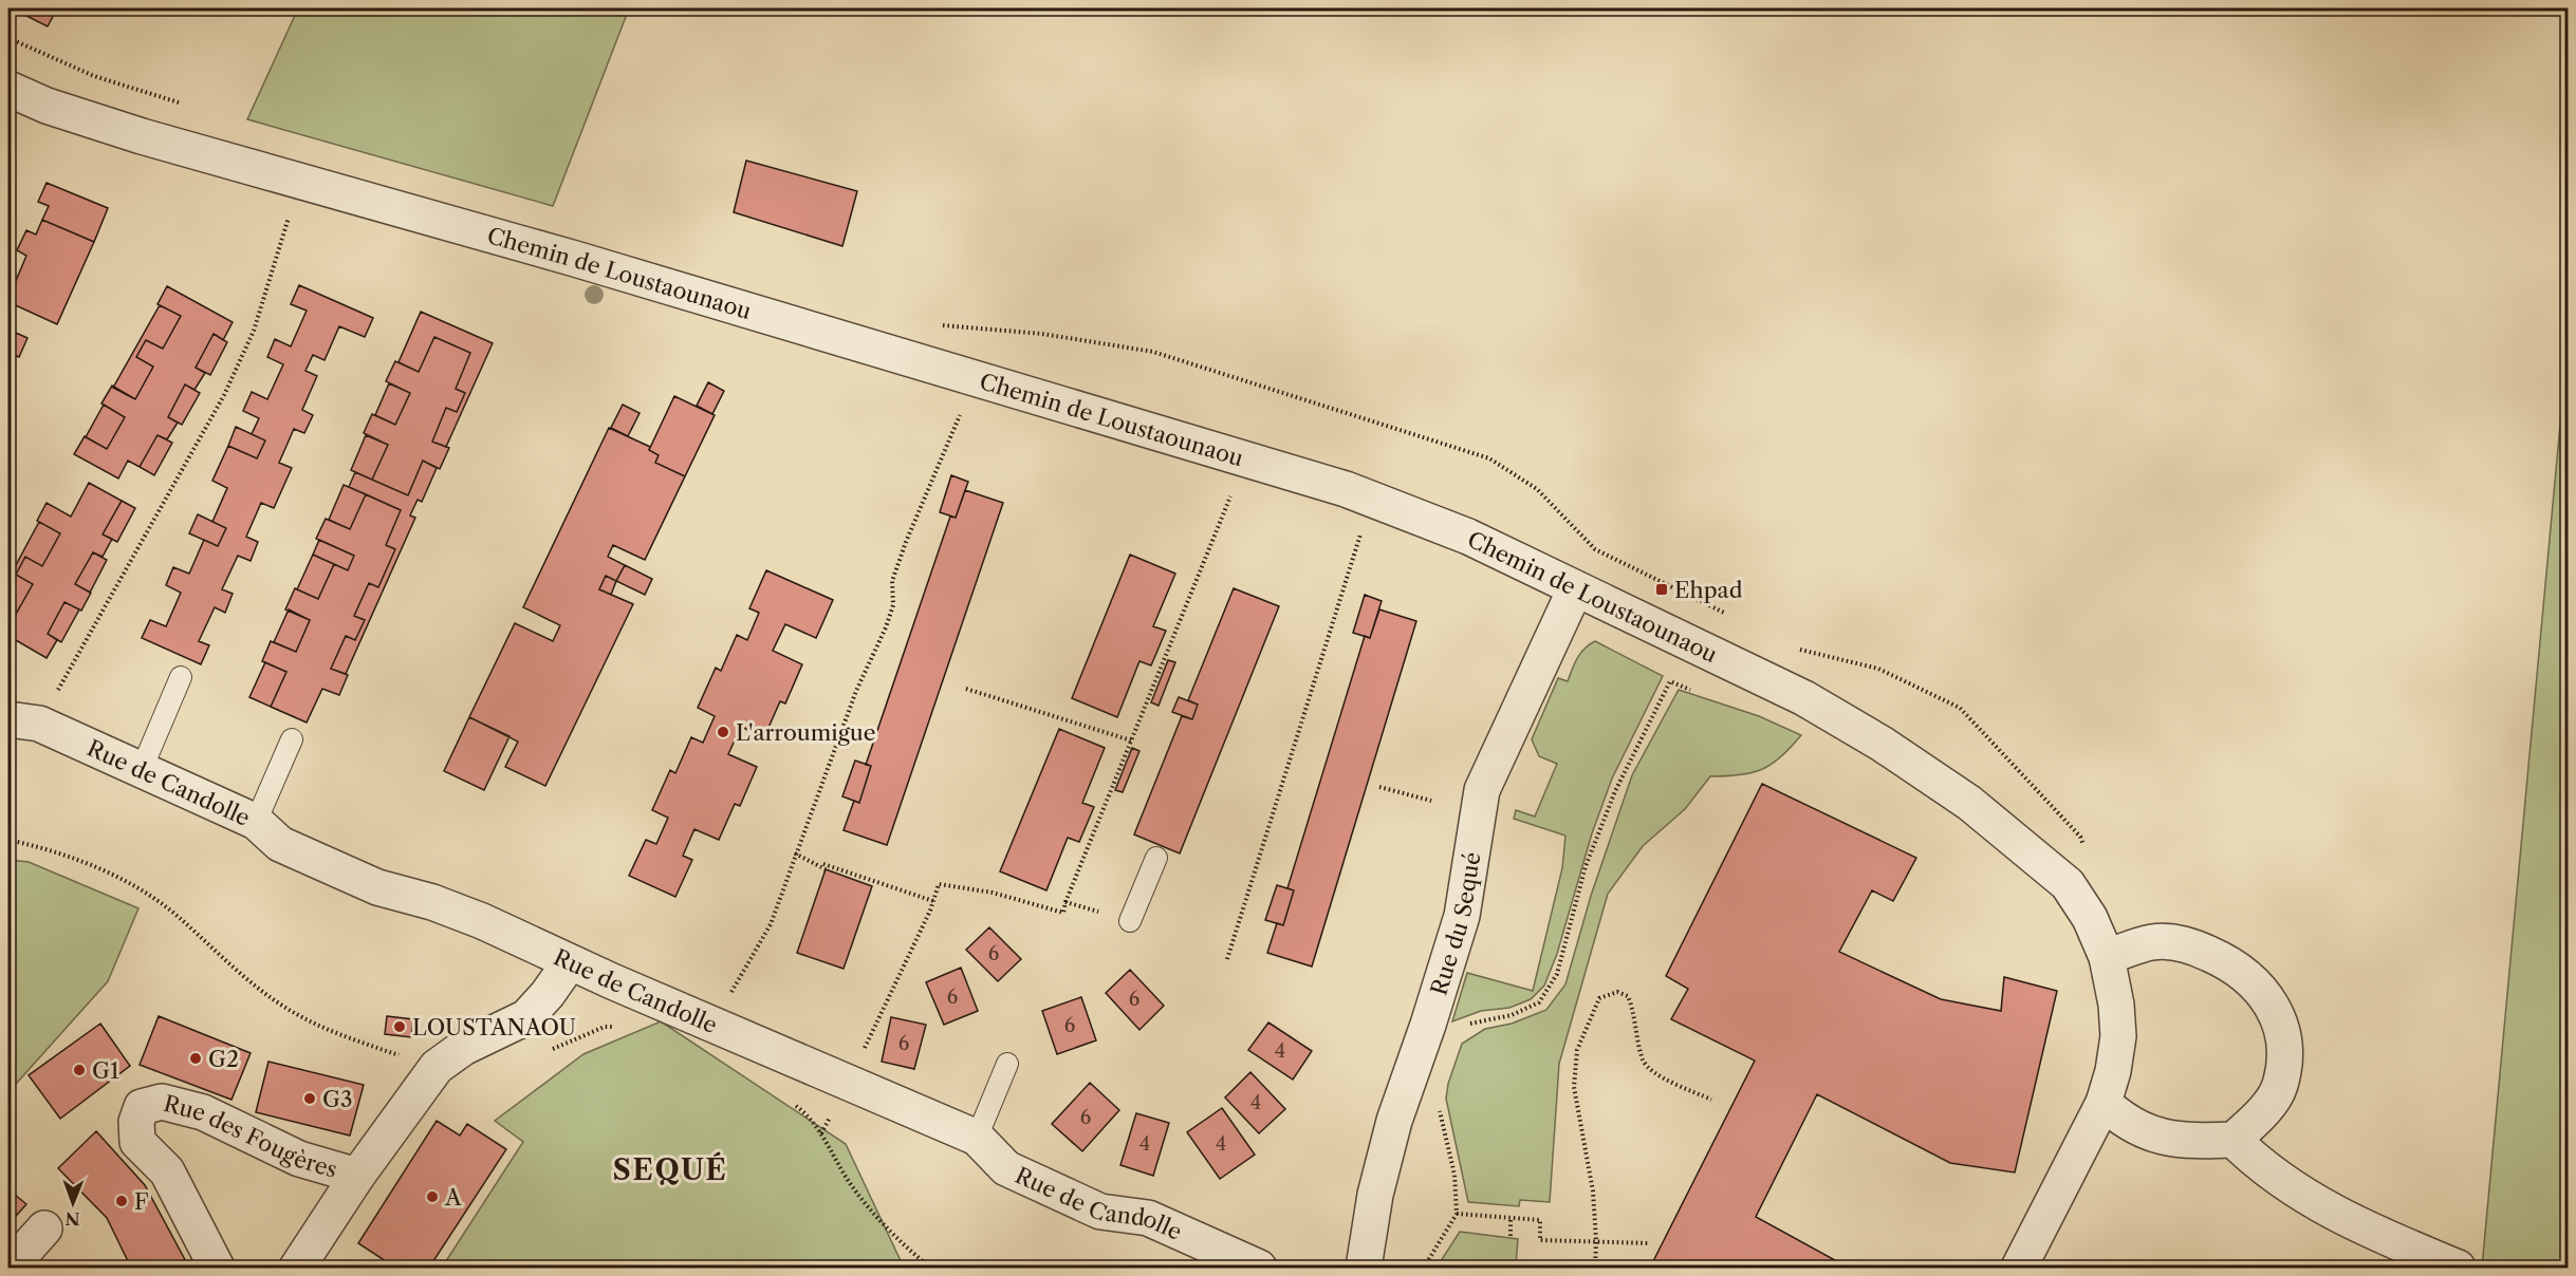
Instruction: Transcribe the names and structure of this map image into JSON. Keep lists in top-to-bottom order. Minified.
{"streets":{"street":["Chemin de Loustaounaou","Rue de Candolle","Rue du Sequé","Rue des Fougères"]},"crossings":[["Chemin de Loustaounaou","Rue du Sequé"]],"districts":["SEQUÉ"],"places":{"transit":["Ehpad"],"other":["L'arroumigue","LOUSTANAOU","G2","G1","G3","A","F"]},"house_numbers":["6","6","6","6","6","4","4","6","4","4"],"north":"bottom"}
